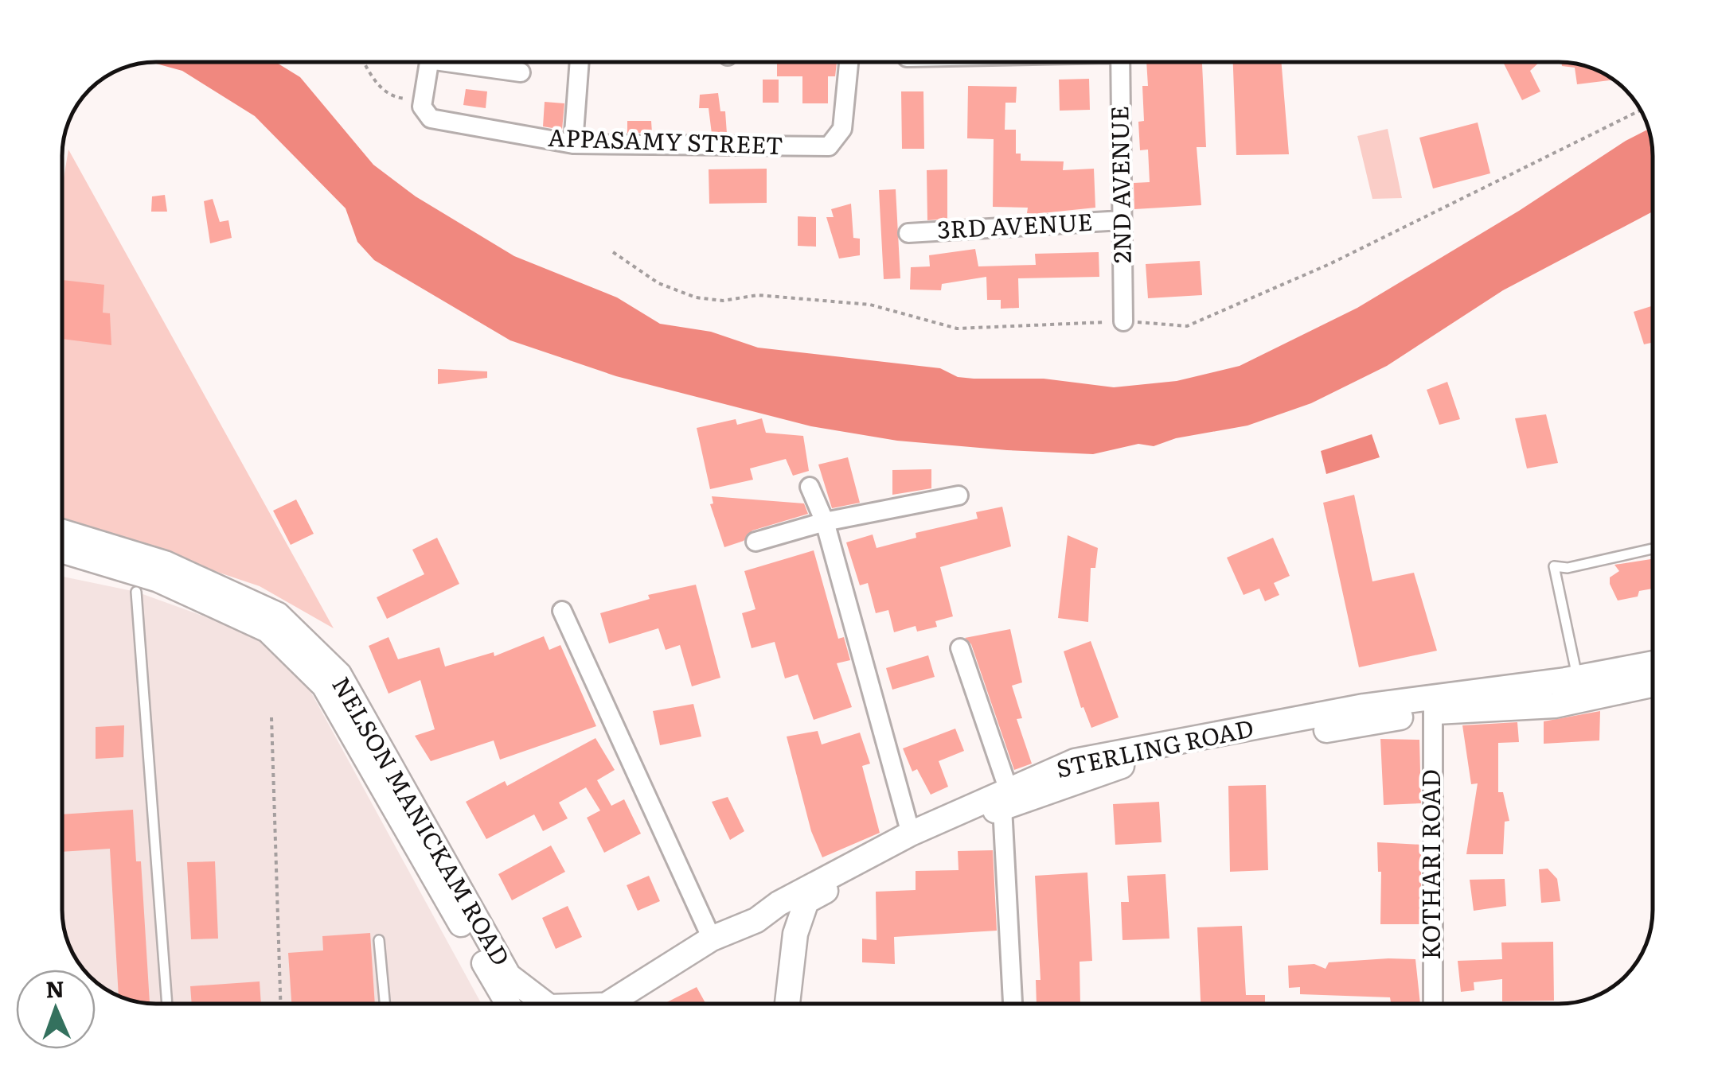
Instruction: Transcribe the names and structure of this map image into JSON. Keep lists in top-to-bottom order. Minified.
{"streets":{"main road":["STERLING ROAD","NELSON MANICKAM ROAD"],"street":["APPASAMY STREET","2ND AVENUE","3RD AVENUE","KOTHARI ROAD"]},"crossings":[["2ND AVENUE","3RD AVENUE"],["STERLING ROAD","KOTHARI ROAD"]],"north":"top"}
